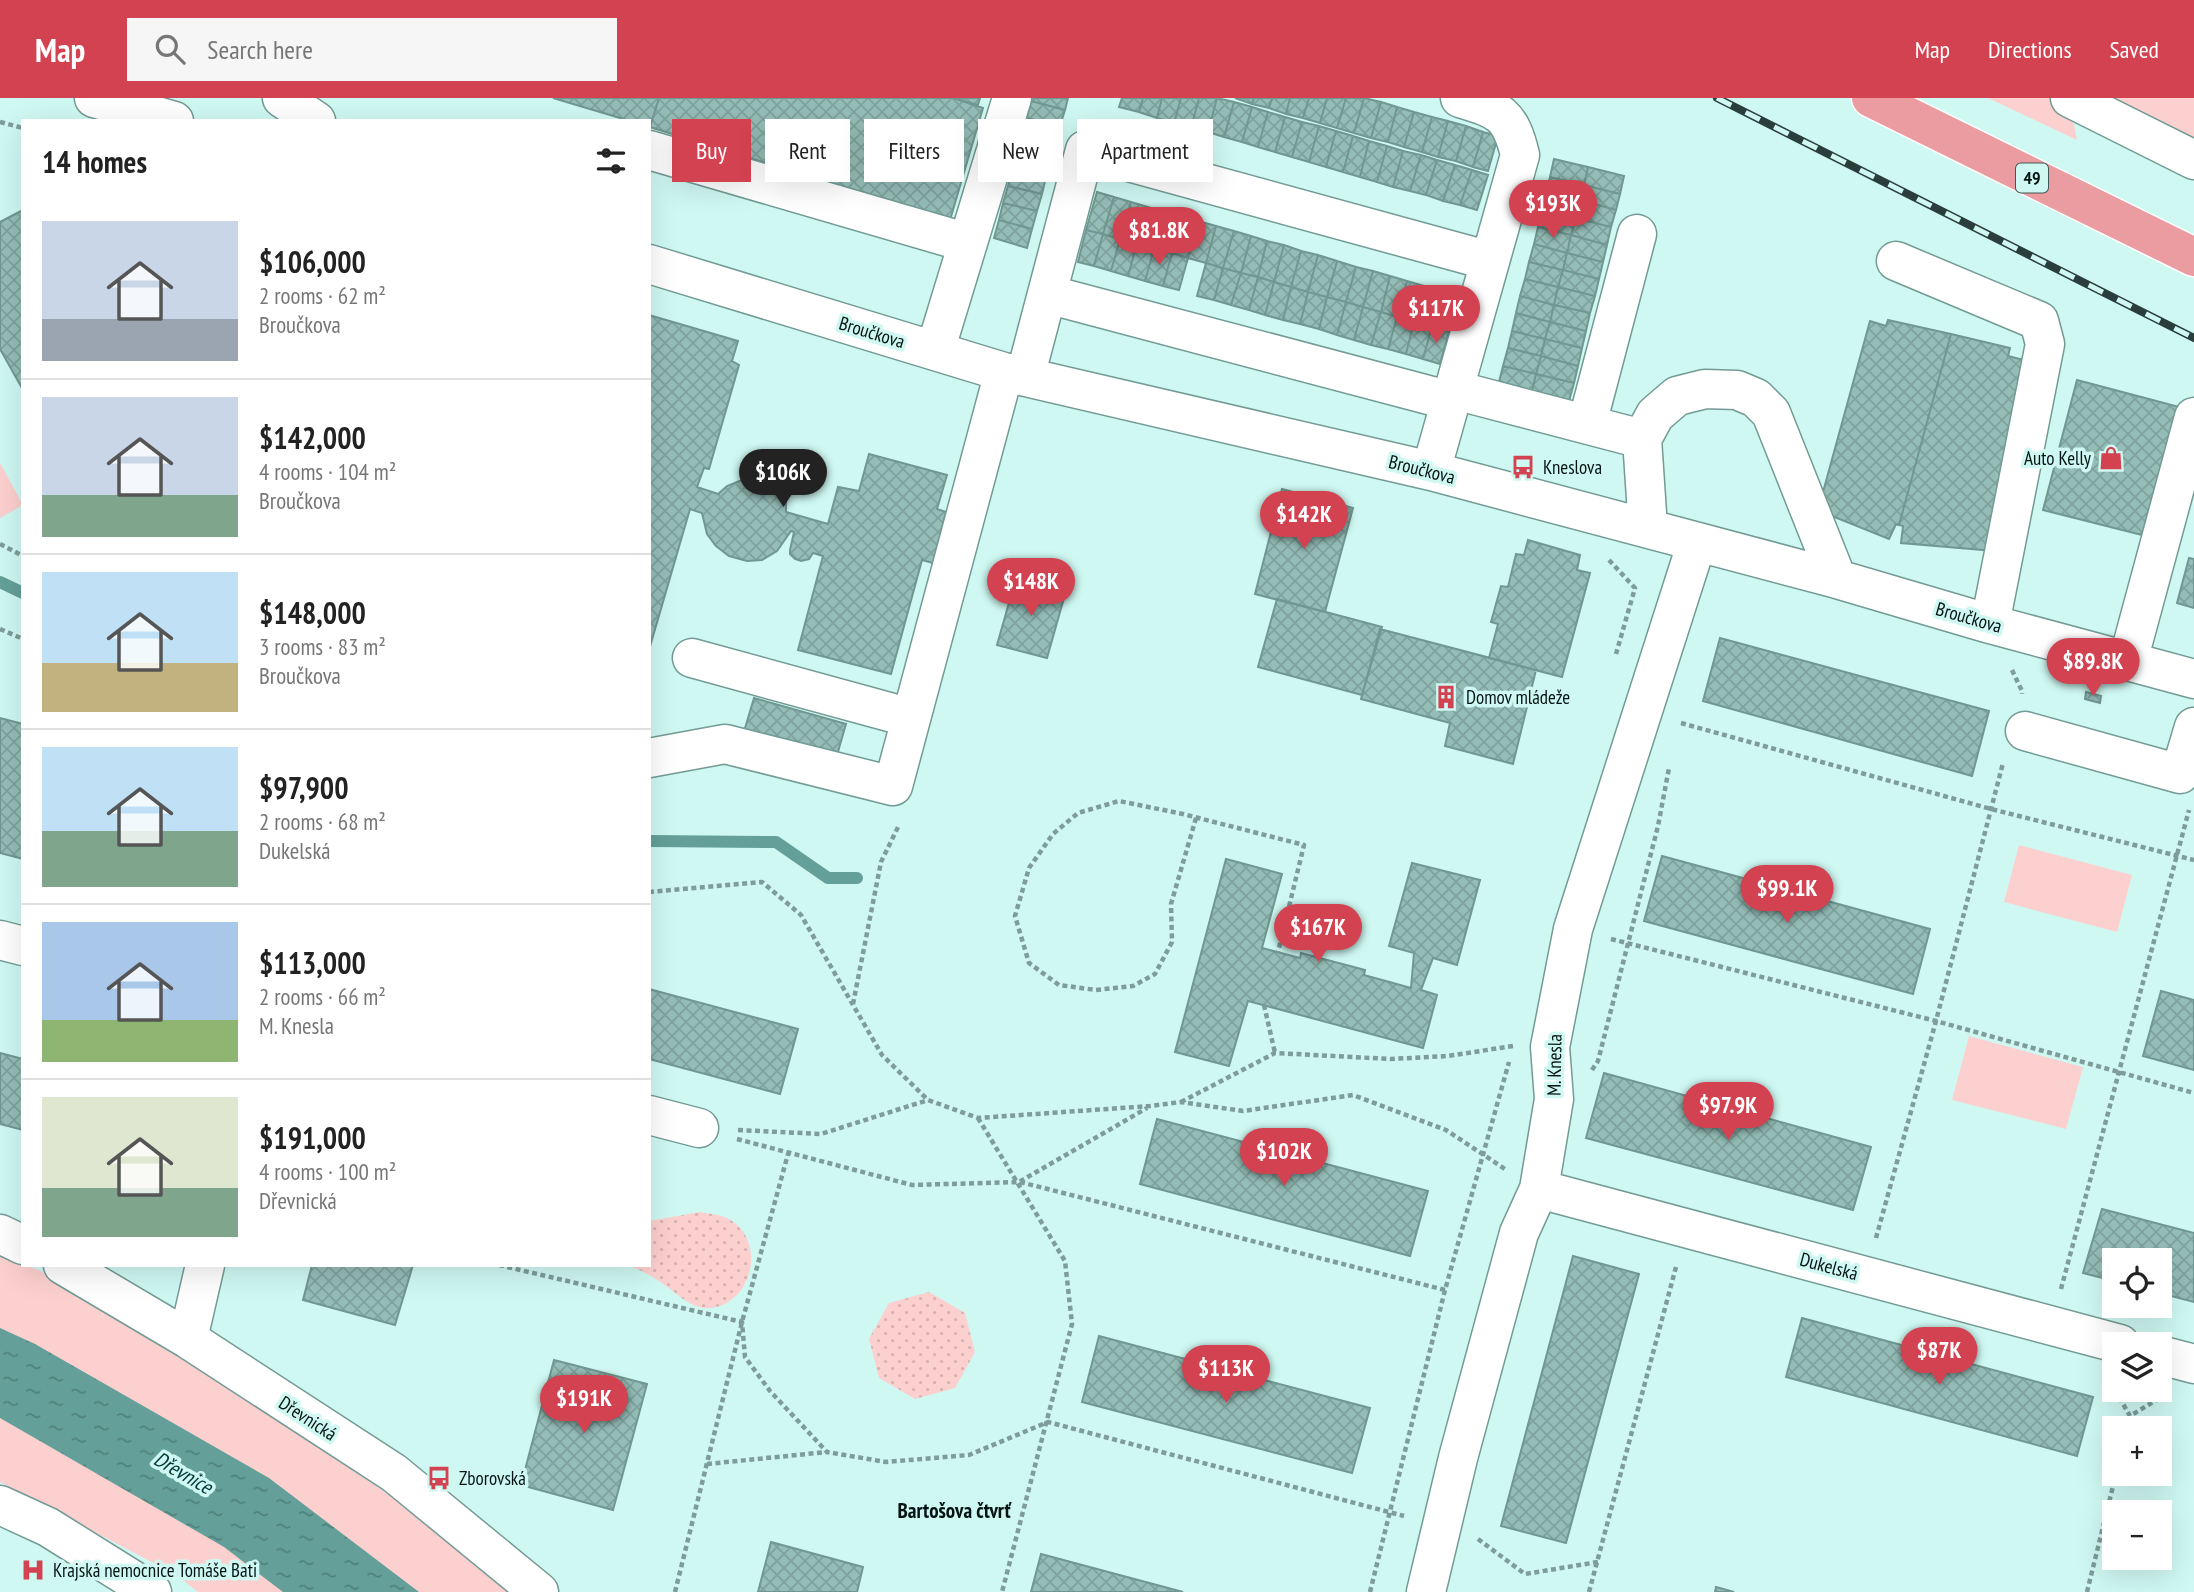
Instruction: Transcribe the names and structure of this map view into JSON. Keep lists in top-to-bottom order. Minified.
{"streets":{"main road":["49"],"street":["Broučkova","M. Knesla","Dukelská","Dřevnická"]},"crossings":[["Broučkova","M. Knesla"],["M. Knesla","Dukelská"]],"districts":["Bartošova čtvrť"],"water":["Dřevnice"],"places":{"shop":["Auto Kelly"],"bus stop":["Kneslova","Zborovská"],"building":["Domov mládeže"],"hospital":["Krajská nemocnice Tomáše Bati"]},"page":{"header":"Map","search":"Search here","nav":["Map","Directions","Saved"],"chip":["Buy","Rent","Filters","New","Apartment"],"heading":"14 homes","price":["$193K","$81.8K","$117K","$106K","$142K","$148K","$89.8K","$99.1K","$167K","$97.9K","$102K","$87K","$113K","$191K"],"list":[{"name":"$106,000","note":"2 rooms · 62 m² · Broučkova"},{"name":"$142,000","note":"4 rooms · 104 m² · Broučkova"},{"name":"$148,000","note":"3 rooms · 83 m² · Broučkova"},{"name":"$97,900","note":"2 rooms · 68 m² · Dukelská"},{"name":"$113,000","note":"2 rooms · 66 m² · M. Knesla"},{"name":"$191,000","note":"4 rooms · 100 m² · Dřevnická"}],"map_buttons":["+","−"]}}
